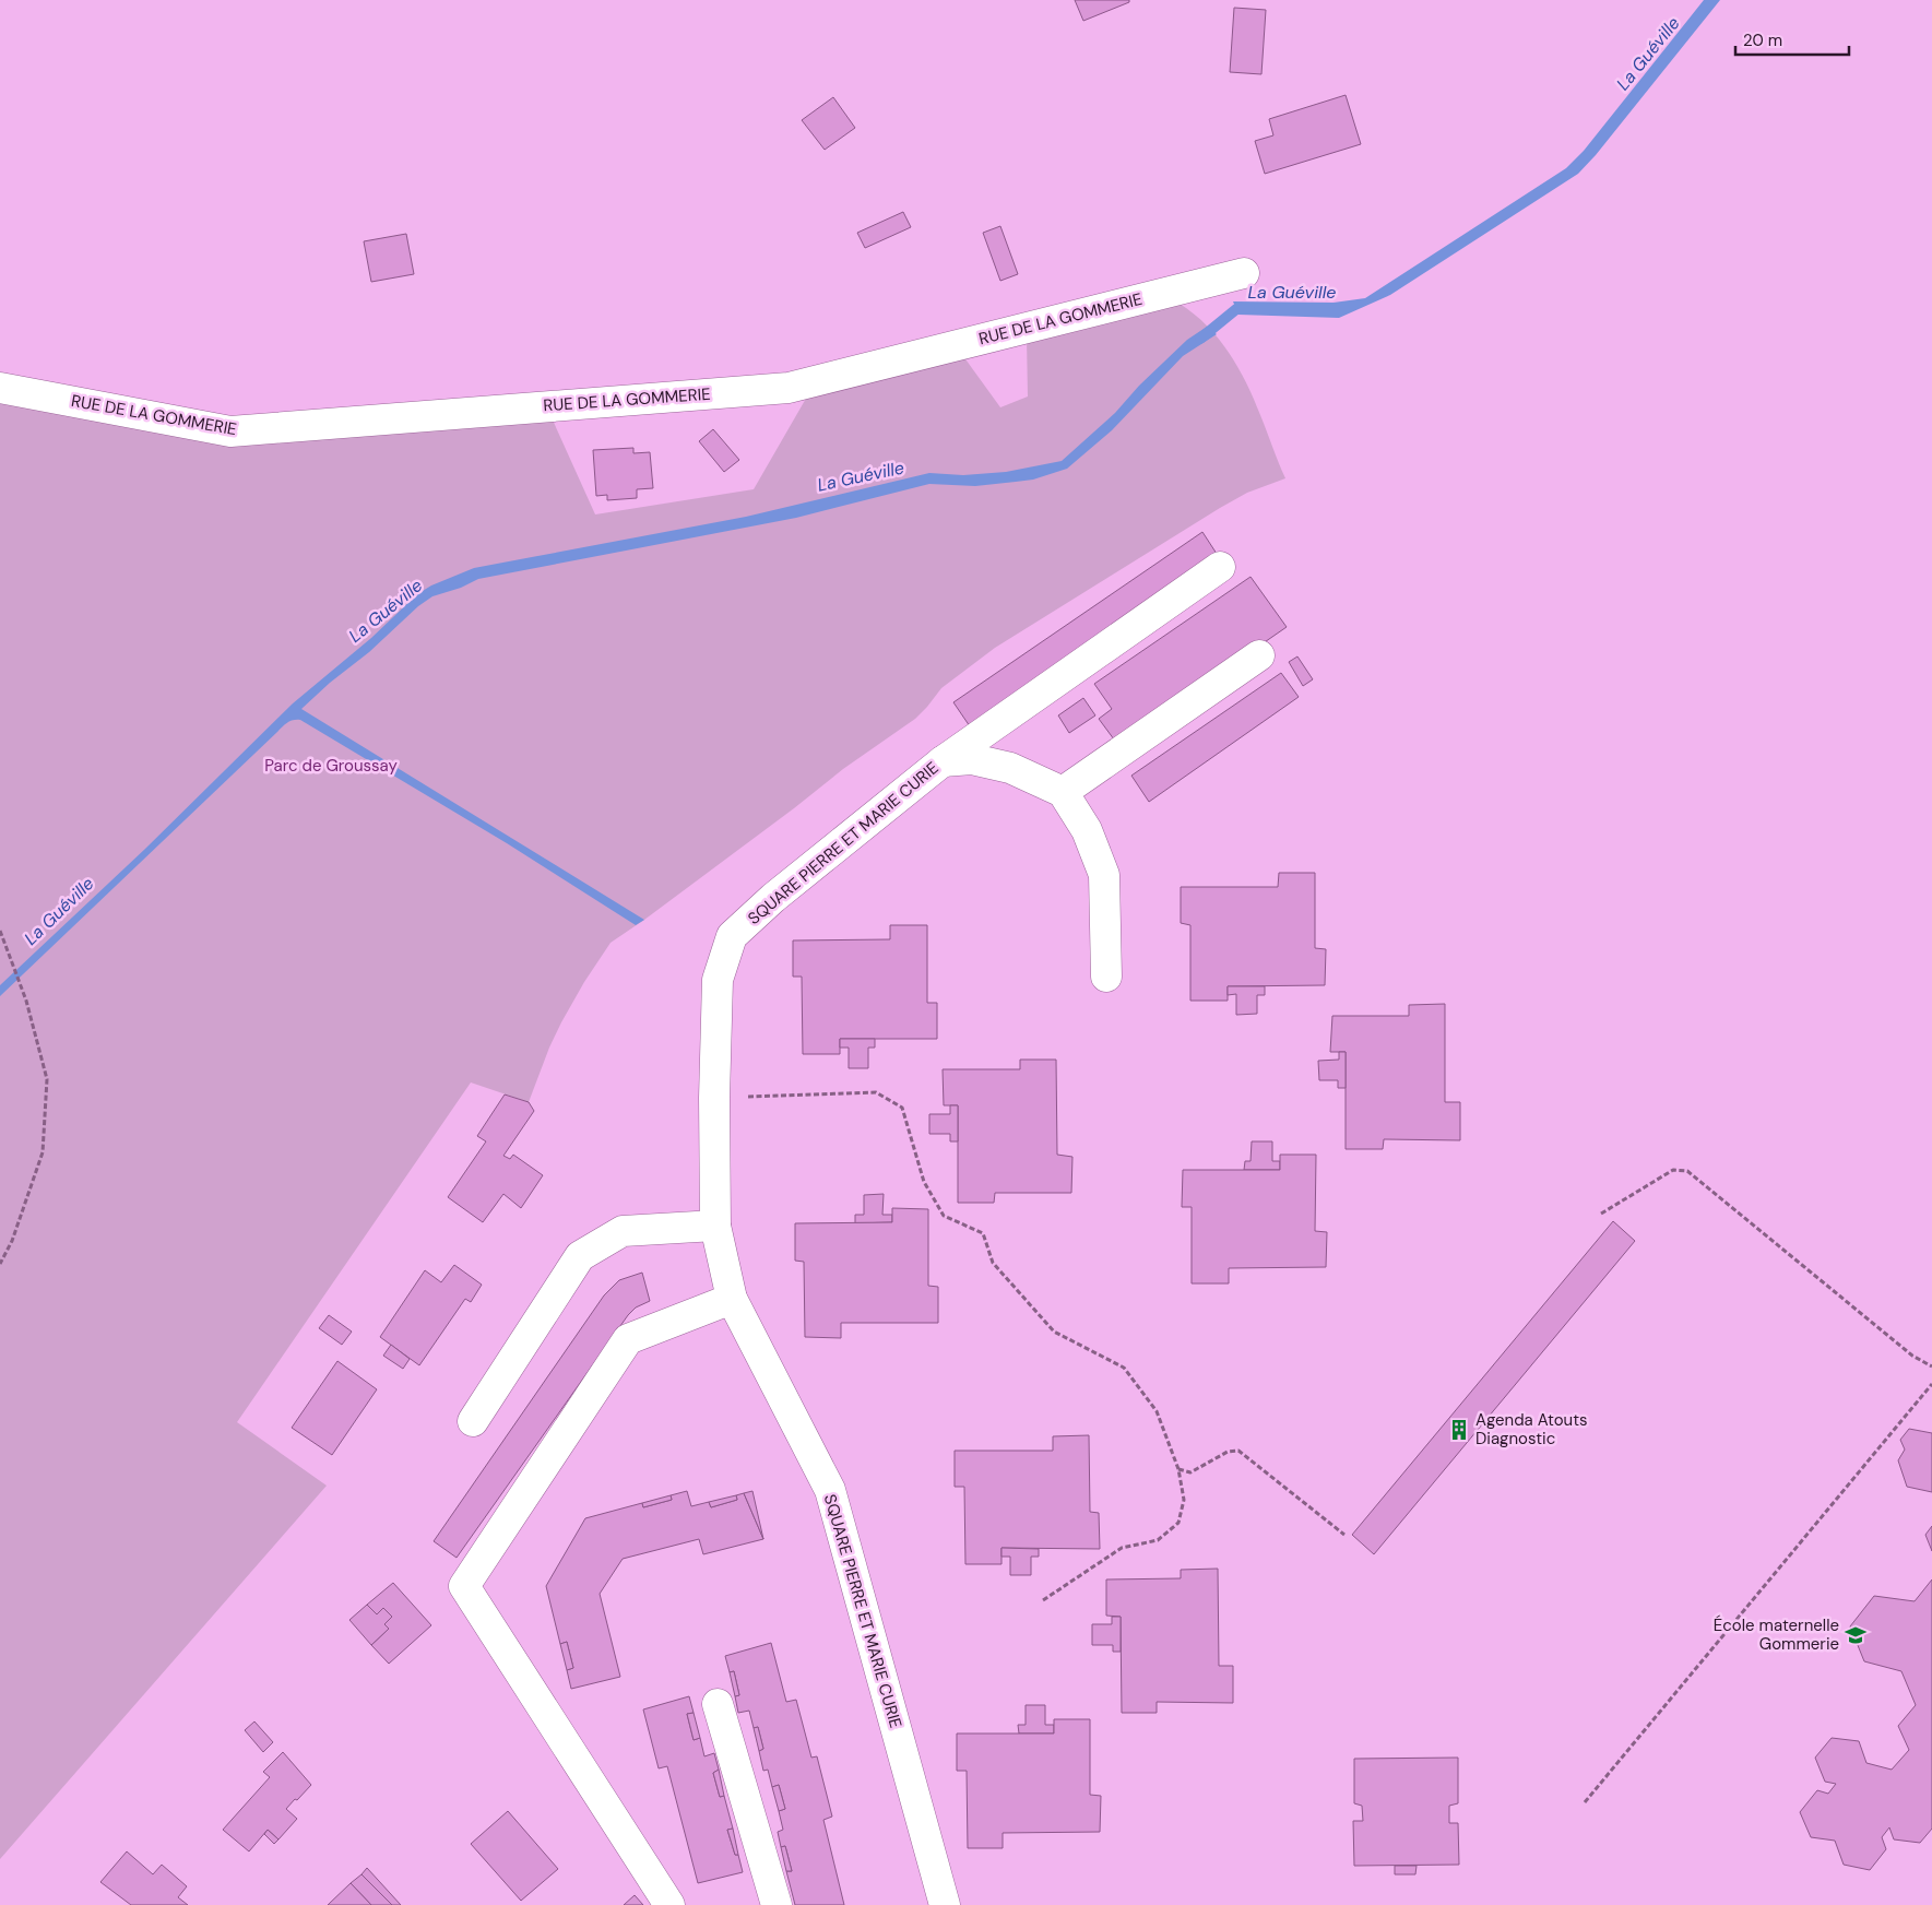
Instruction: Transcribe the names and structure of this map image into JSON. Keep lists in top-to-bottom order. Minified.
{"streets":{"street":["RUE DE LA GOMMERIE","SQUARE PIERRE ET MARIE CURIE"]},"water":["La Guéville"],"parks":["Parc de Groussay"],"places":{"building":["Agenda Atouts Diagnostic"],"school or university":["École maternelle Gommerie"]},"scale_bar":"20 m"}
